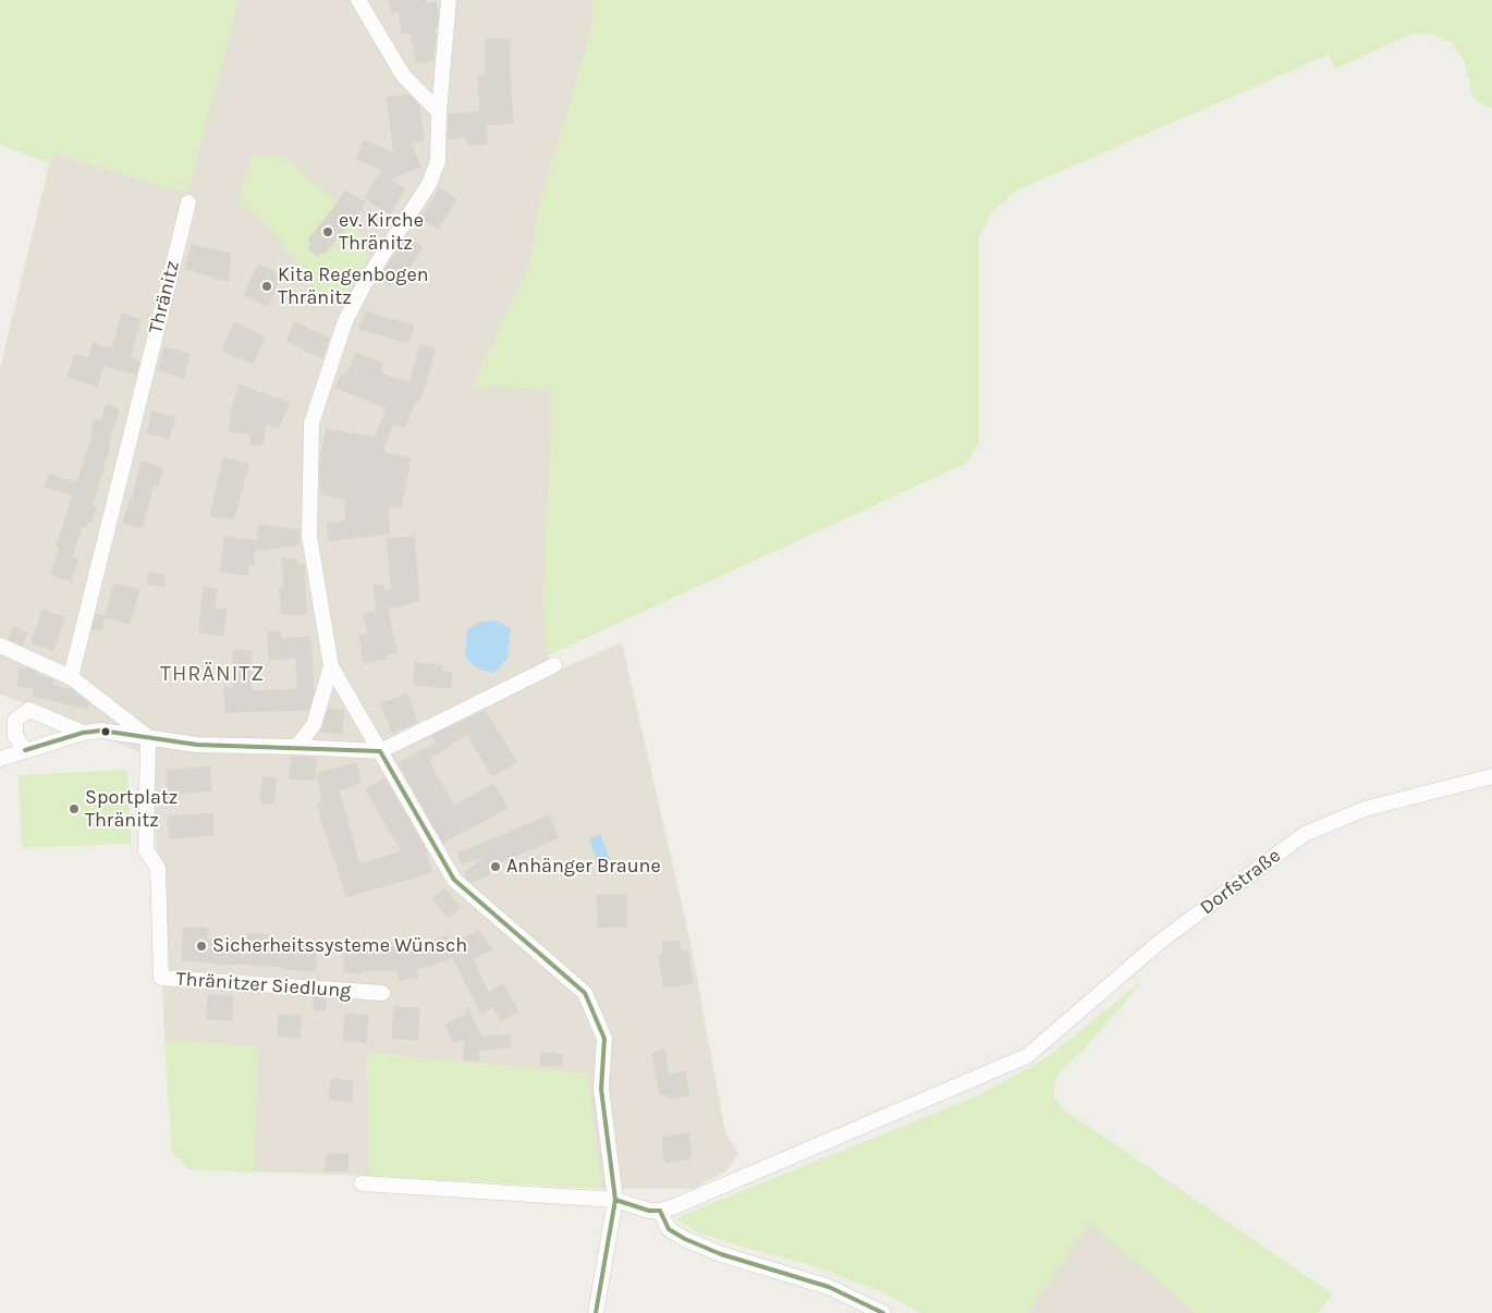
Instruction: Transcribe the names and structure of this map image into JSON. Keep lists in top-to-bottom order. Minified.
{"streets":{"street":["Thränitz","Dorfstraße","Thränitzer Siedlung"]},"districts":["THRÄNITZ"],"places":["ev. Kirche Thränitz","Kita Regenbogen Thränitz","Sportplatz Thränitz","Anhänger Braune","Sicherheitssysteme Wünsch"]}
